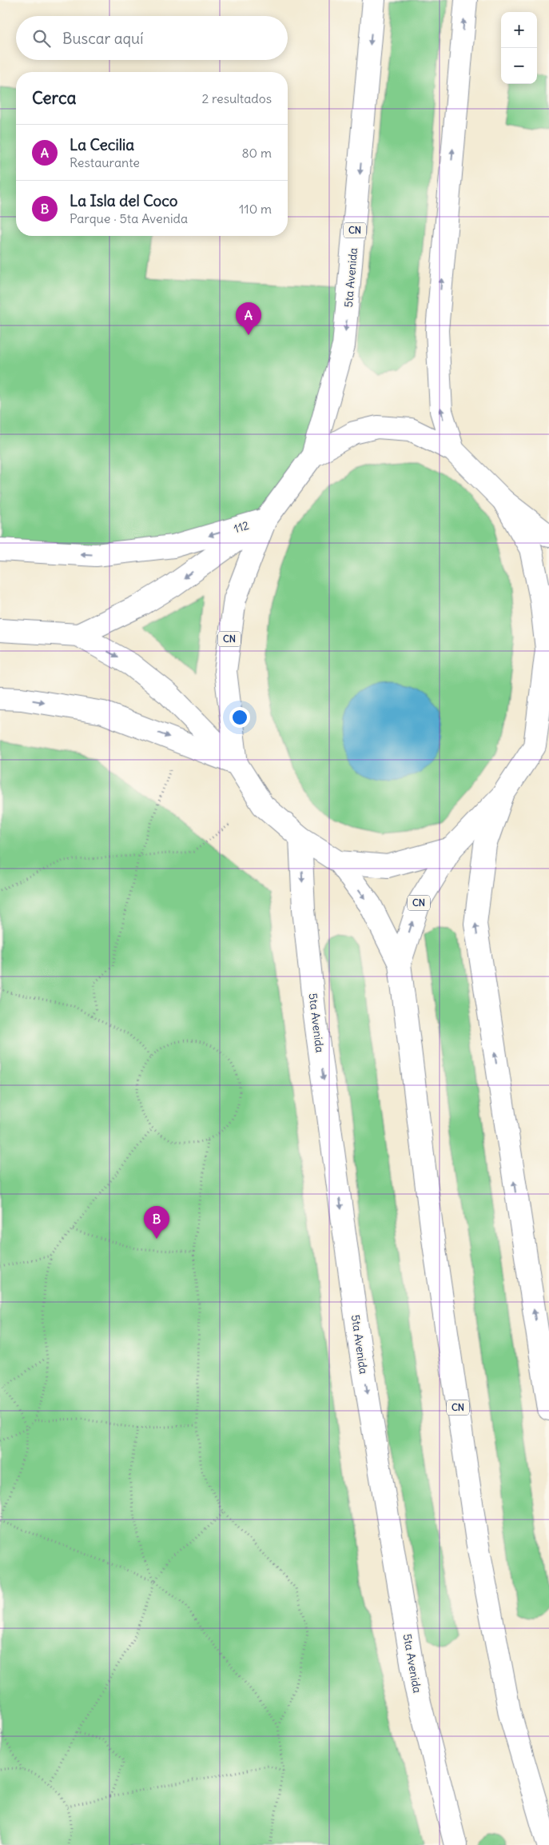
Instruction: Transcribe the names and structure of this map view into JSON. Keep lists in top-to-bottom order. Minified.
{"streets":{"main road":["CN","5ta Avenida","112"]},"crossings":[["5ta Avenida","112"]],"page":{"map_buttons":["+","−"],"search":"Buscar aquí","heading":["Cerca","2 resultados"],"list":[{"mark":"A","name":"La Cecilia","note":"Restaurante","value":"80 m"},{"mark":"B","name":"La Isla del Coco","note":"Parque · 5ta Avenida","value":"110 m"}],"pins":["A","B"]}}
